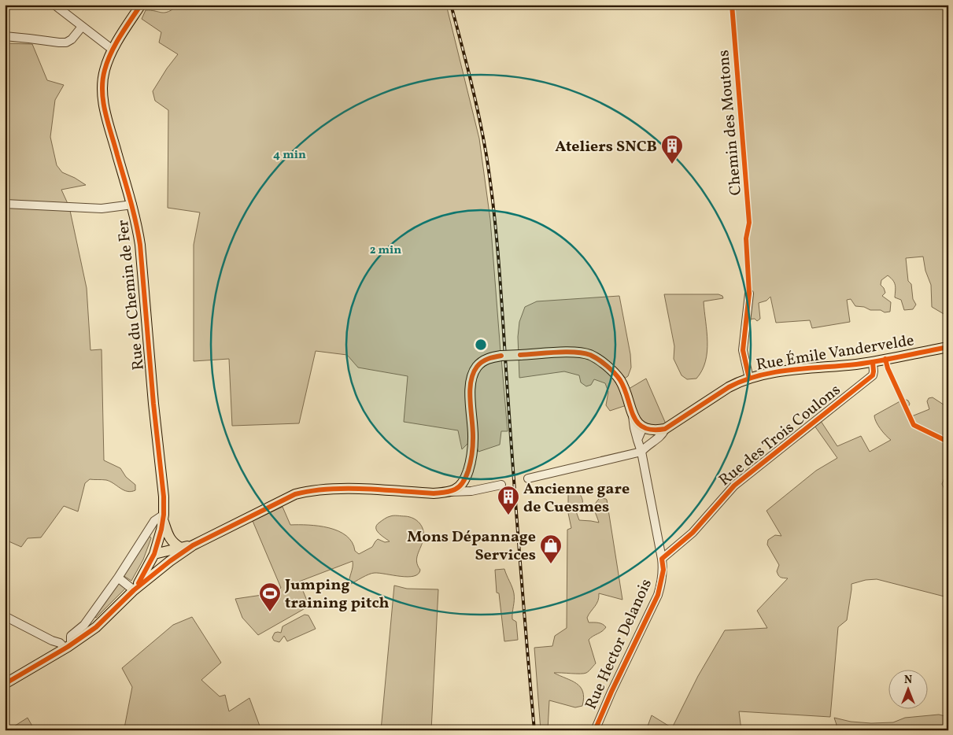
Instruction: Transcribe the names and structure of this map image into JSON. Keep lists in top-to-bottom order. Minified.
{"streets":{"main road":["Rue du Chemin de Fer","Rue Émile Vandervelde"],"street":["Rue des Trois Coulons","Rue Hector Delanois"],"cycle path":["Chemin des Moutons"]},"crossings":[["Rue Émile Vandervelde","Rue des Trois Coulons"],["Rue Émile Vandervelde","Rue Hector Delanois"],["Rue des Trois Coulons","Rue Hector Delanois"]],"places":{"building":["Ateliers SNCB","Ancienne gare de Cuesmes"],"shop":["Mons Dépannage Services"],"sports":["Jumping training pitch"]},"north":"top","rings":["4 min","2 min"]}
